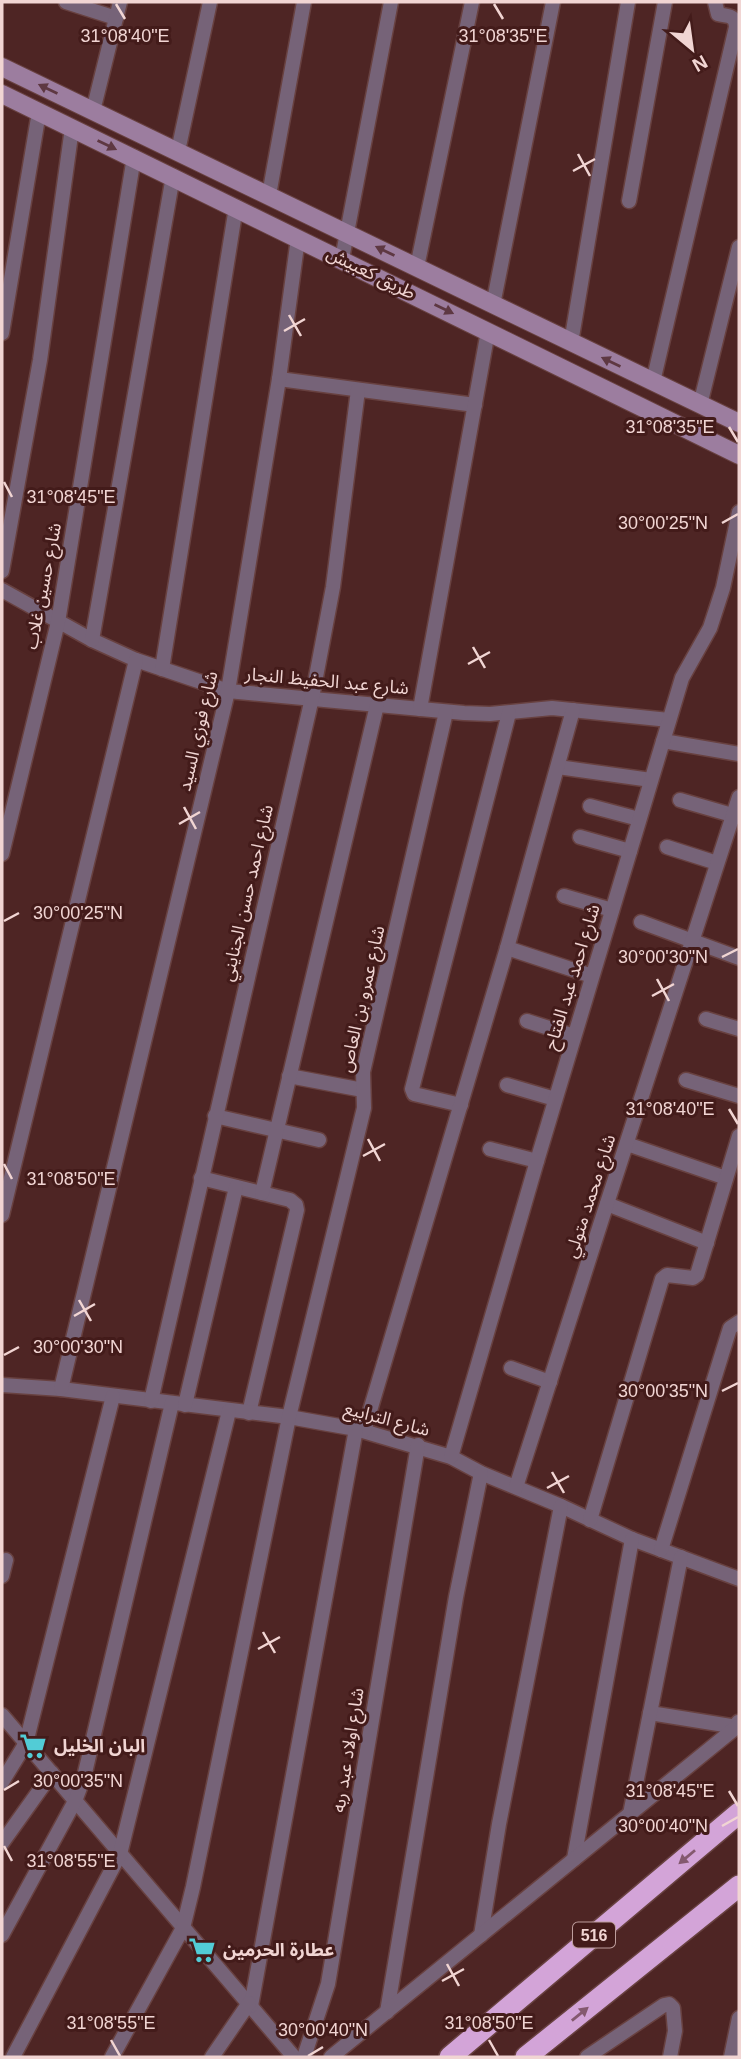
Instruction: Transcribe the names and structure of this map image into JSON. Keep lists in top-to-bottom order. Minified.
{"streets":{"highway":["516"],"street":["طريق كعبيش","شارع حسين غلاب","شارع عبد الحفيظ النجار","شارع فوزي السيد","شارع احمد حسن الجنايني","شارع احمد عبد الفتاح","شارع عمرو بن العاص","شارع محمد متولي","شارع الترابيع","شارع اولاد عبد ربه"]},"crossings":[["طريق كعبيش","شارع حسين غلاب"],["طريق كعبيش","شارع فوزي السيد"],["شارع حسين غلاب","شارع عبد الحفيظ النجار"],["شارع عبد الحفيظ النجار","شارع فوزي السيد"],["شارع عبد الحفيظ النجار","شارع احمد حسن الجنايني"],["شارع عبد الحفيظ النجار","شارع احمد عبد الفتاح"],["شارع عبد الحفيظ النجار","شارع عمرو بن العاص"],["شارع فوزي السيد","شارع الترابيع"],["شارع احمد حسن الجنايني","شارع الترابيع"],["شارع احمد عبد الفتاح","شارع الترابيع"],["شارع عمرو بن العاص","شارع الترابيع"],["شارع محمد متولي","شارع الترابيع"],["شارع الترابيع","شارع اولاد عبد ربه"]],"places":{"supermarket":["البان الخليل","عطارة الحرمين"]},"north":"bottom right","coordinates":["31°08'40\"E","31°08'35\"E","31°08'45\"E","30°00'25\"N","30°00'30\"N","31°08'50\"E","30°00'35\"N","30°00'40\"N","31°08'55\"E"]}
